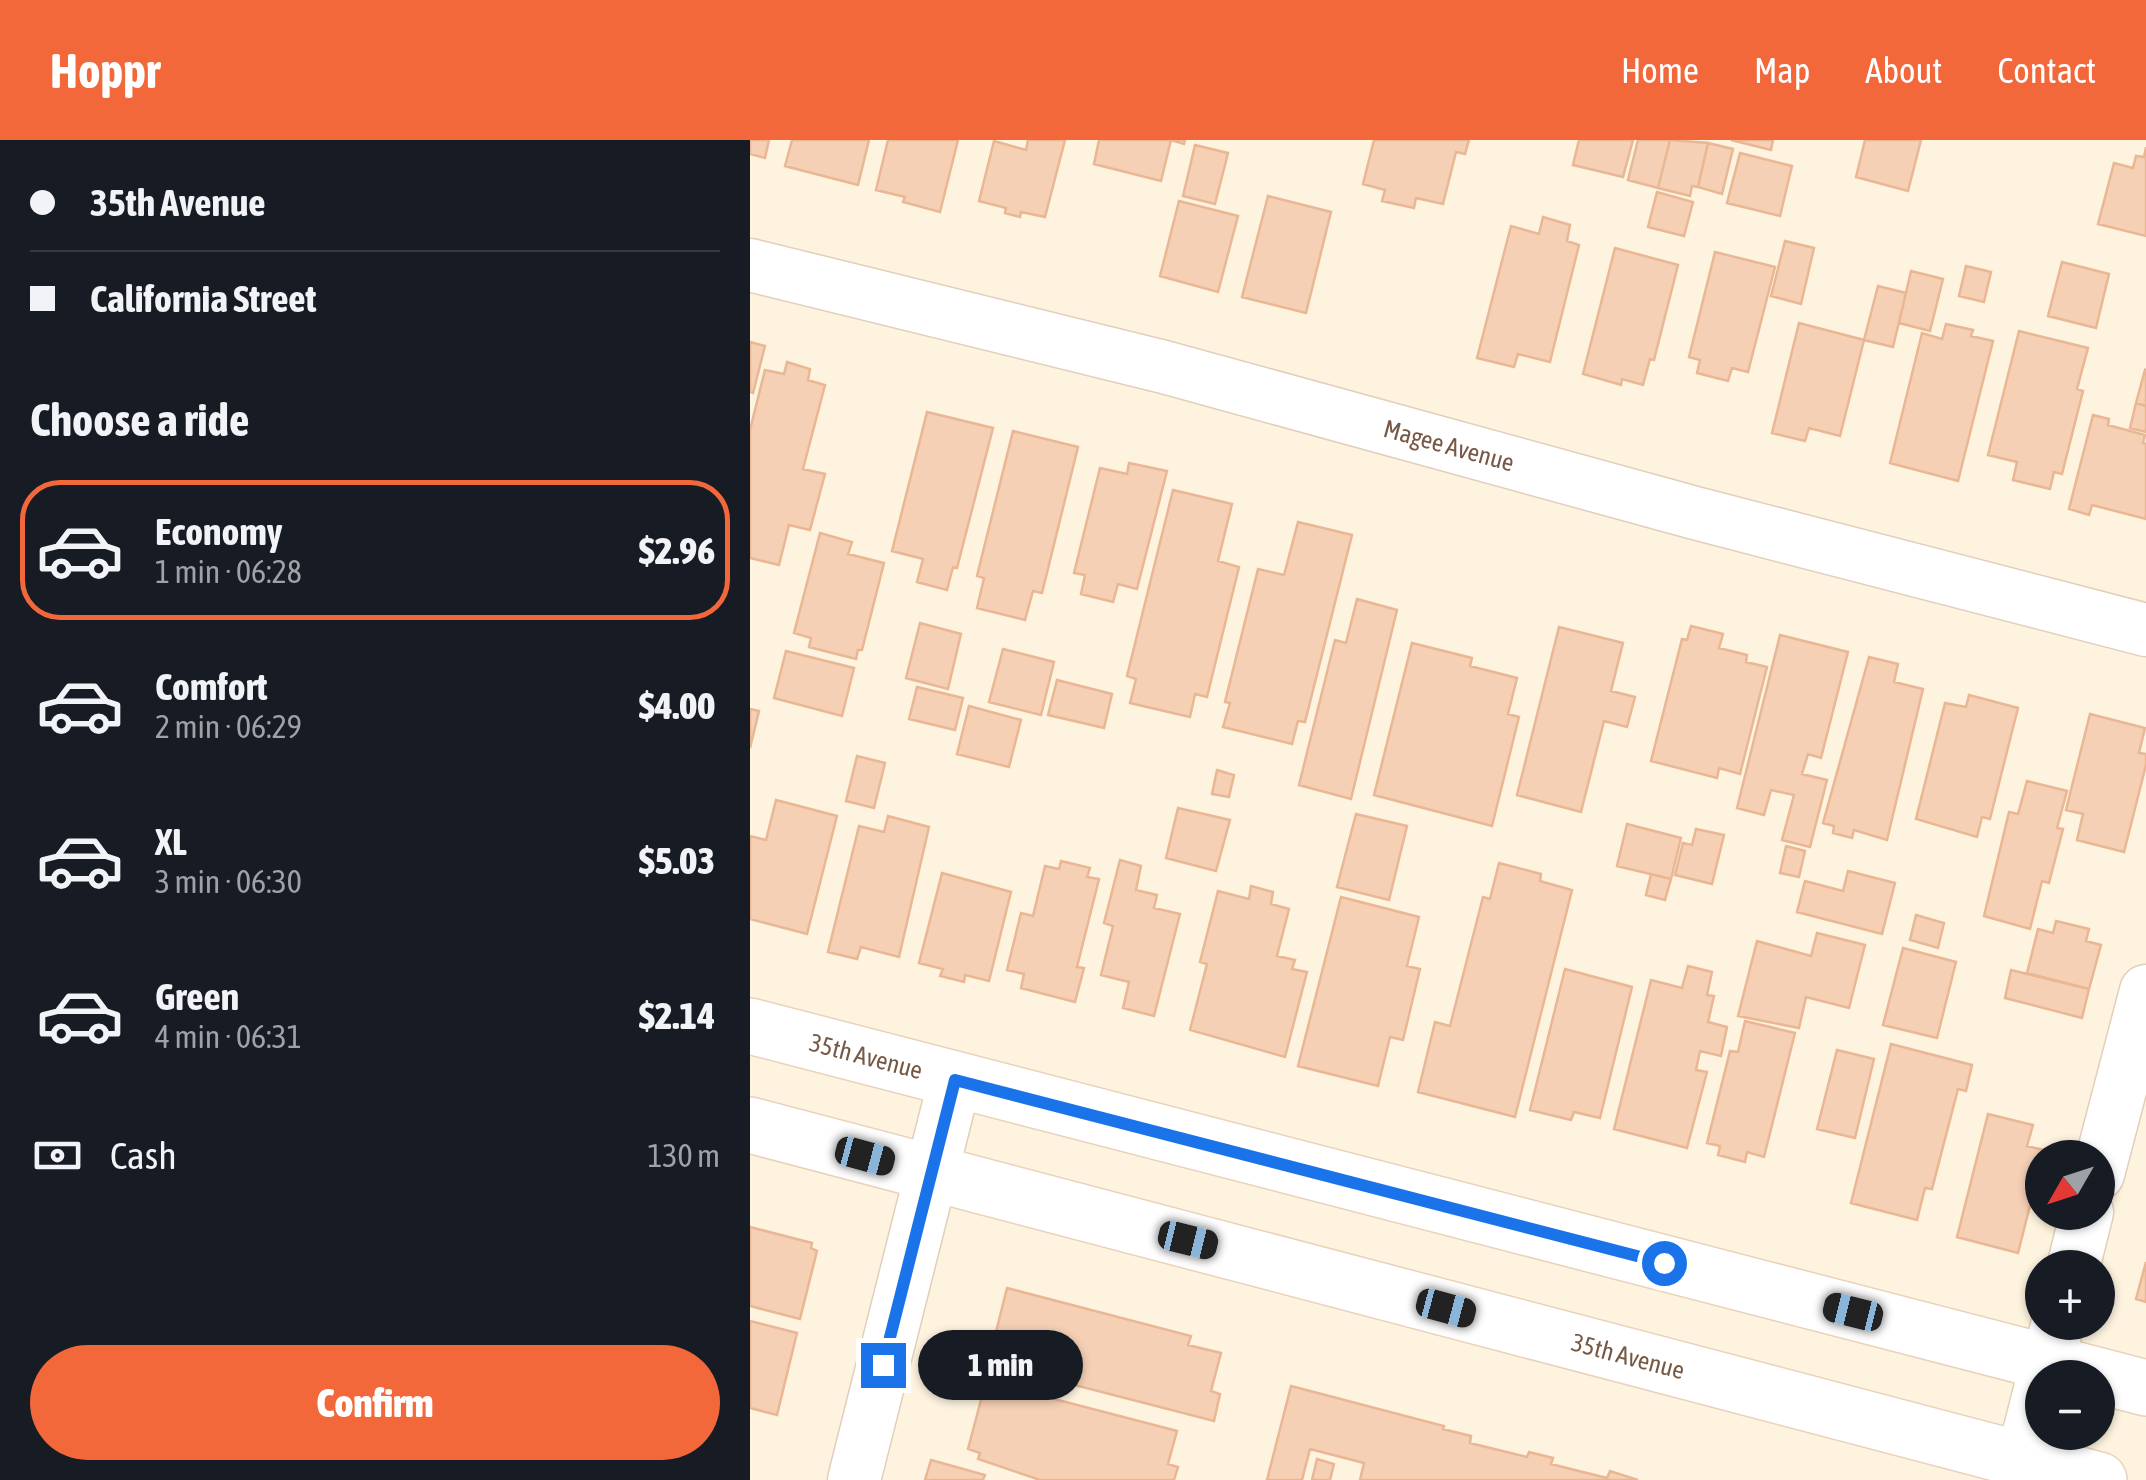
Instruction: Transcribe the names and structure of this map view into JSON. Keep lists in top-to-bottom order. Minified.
{"streets":{"main road":["35th Avenue"],"street":["Magee Avenue"]},"north":"bottom left","page":{"header":"Hoppr","nav":["Home","Map","About","Contact"],"banner":["35th Avenue","California Street"],"heading":"Choose a ride","list":[{"name":"Economy","note":"1 min · 06:28","value":"$2.96"},{"name":"Comfort","note":"2 min · 06:29","value":"$4.00"},{"name":"XL","note":"3 min · 06:30","value":"$5.03"},{"name":"Green","note":"4 min · 06:31","value":"$2.14"}],"pay":["Cash","130 m"],"map_buttons":["+","−"],"buttons":"Confirm","bubble":"1 min"}}
